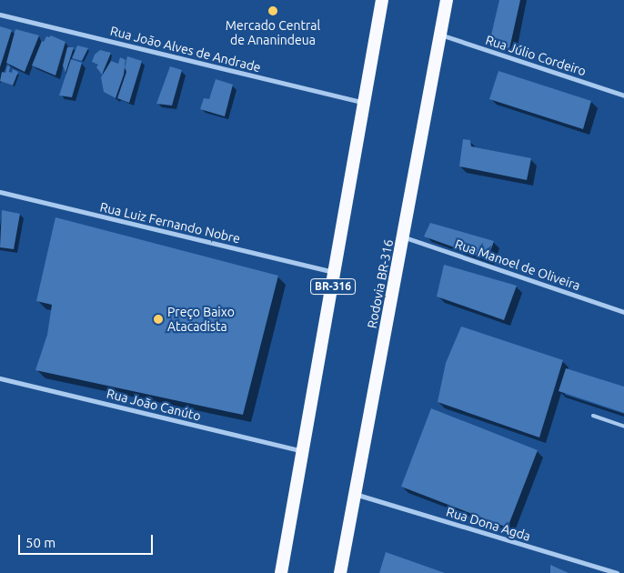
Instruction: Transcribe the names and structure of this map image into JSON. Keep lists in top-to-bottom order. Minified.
{"streets":{"highway":["Rodovia BR-316","BR-316"],"street":["Rua João Alves de Andrade","Rua Júlio Cordeiro","Rua Luiz Fernando Nobre","Rua Manoel de Oliveira","Rua João Canúto","Rua Dona Agda"]},"crossings":[["Rua João Alves de Andrade","BR-316"],["Rua Júlio Cordeiro","Rodovia BR-316"],["Rua Luiz Fernando Nobre","BR-316"],["Rua Manoel de Oliveira","Rodovia BR-316"],["Rodovia BR-316","Rua Dona Agda"],["BR-316","Rua João Canúto"]],"places":["Mercado Central de Ananindeua","Preço Baixo Atacadista"],"scale_bar":"50 m"}
